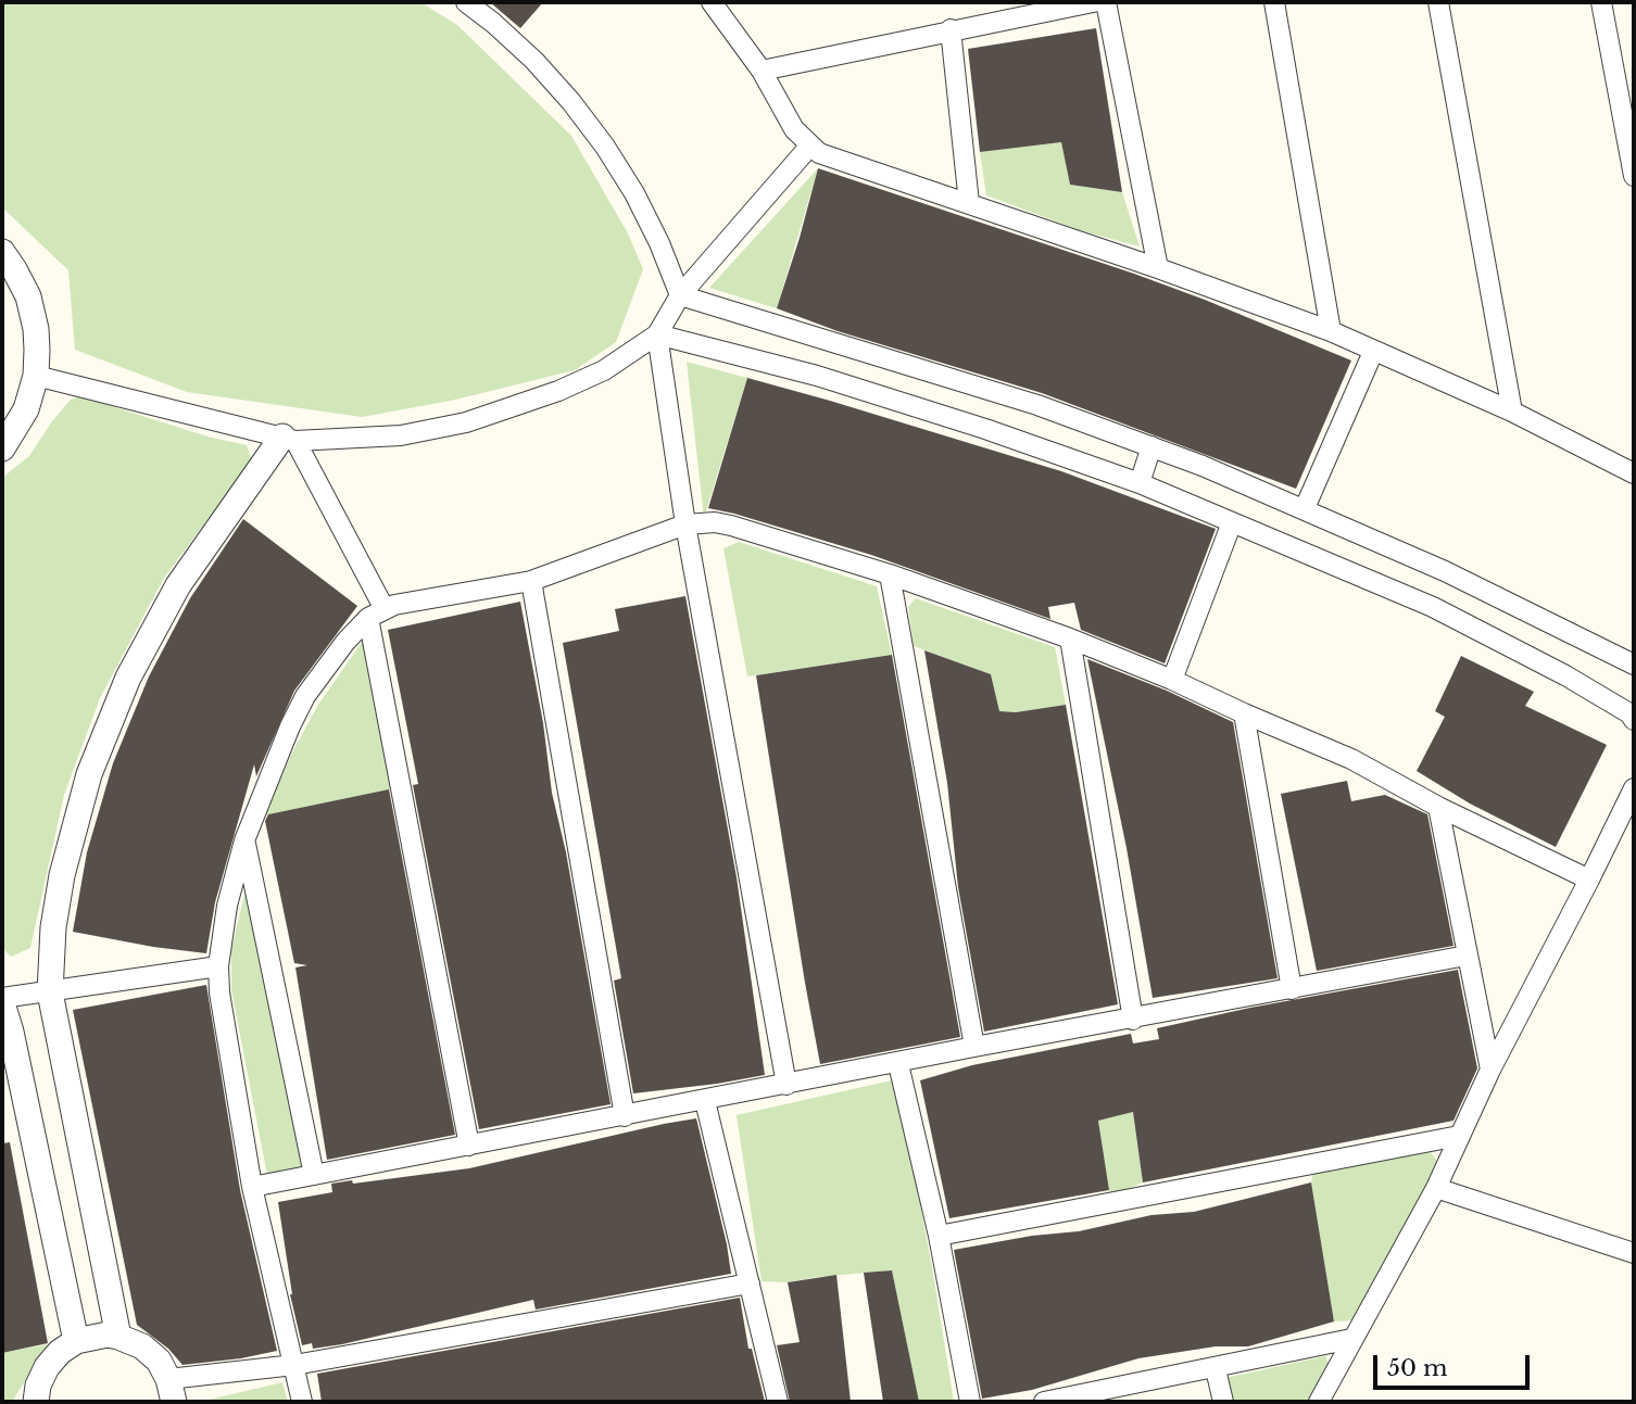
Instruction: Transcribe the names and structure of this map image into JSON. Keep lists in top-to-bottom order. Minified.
{"scale_bar":"50 m"}
